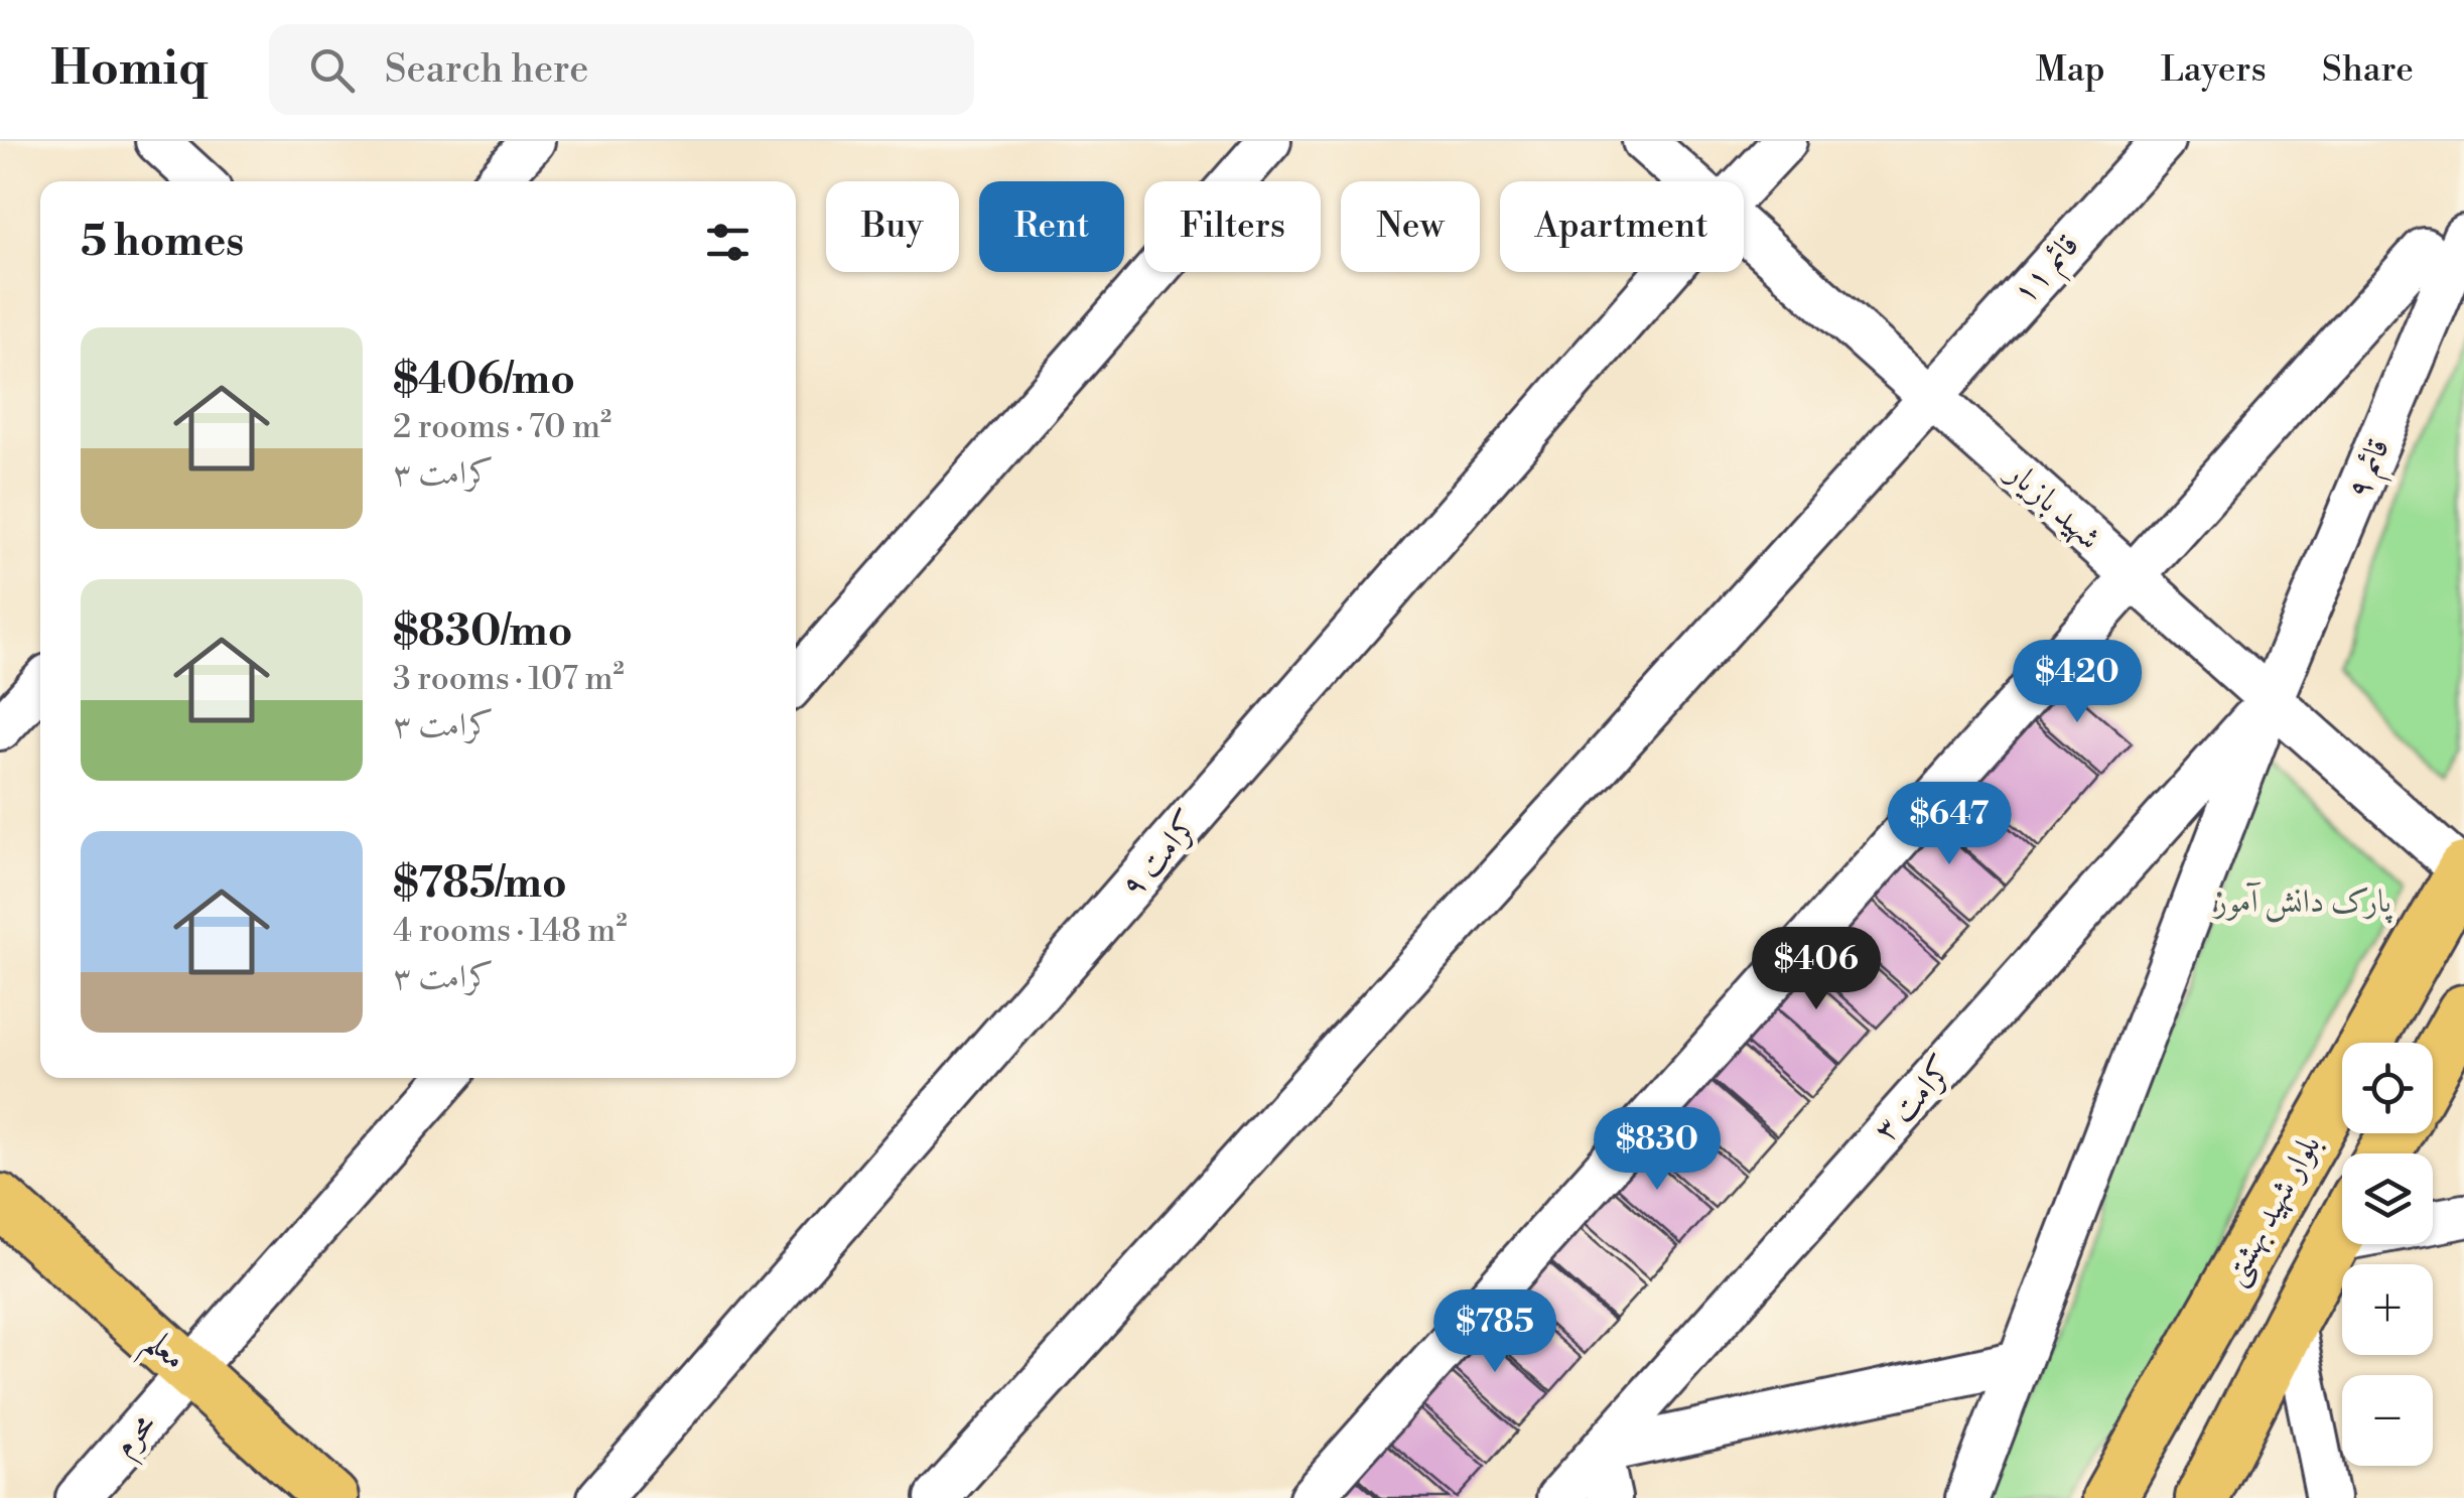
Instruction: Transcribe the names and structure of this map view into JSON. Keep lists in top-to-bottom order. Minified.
{"streets":{"main road":["بلوار شهید بهشتی","معلم"],"street":["قائم ۱۱","قائم ۹","شهید بازیار","کرامت ۹","کرامت ۳","محرم"]},"crossings":[["قائم ۱۱","شهید بازیار"],["قائم ۹","شهید بازیار"],["قائم ۹","کرامت ۳"],["شهید بازیار","کرامت ۳"],["شهید بازیار","بلوار شهید بهشتی"],["معلم","محرم"]],"parks":["پارک دانش آموز"],"page":{"header":"Homiq","search":"Search here","nav":["Map","Layers","Share"],"chip":["Buy","Rent","Filters","New","Apartment"],"heading":"5 homes","list":[{"name":"$406/mo","note":"2 rooms · 70 m² · کرامت ۳"},{"name":"$830/mo","note":"3 rooms · 107 m² · کرامت ۳"},{"name":"$785/mo","note":"4 rooms · 148 m² · کرامت ۳"}],"price":["$420","$647","$406","$830","$785"],"map_buttons":["+","−"]}}
